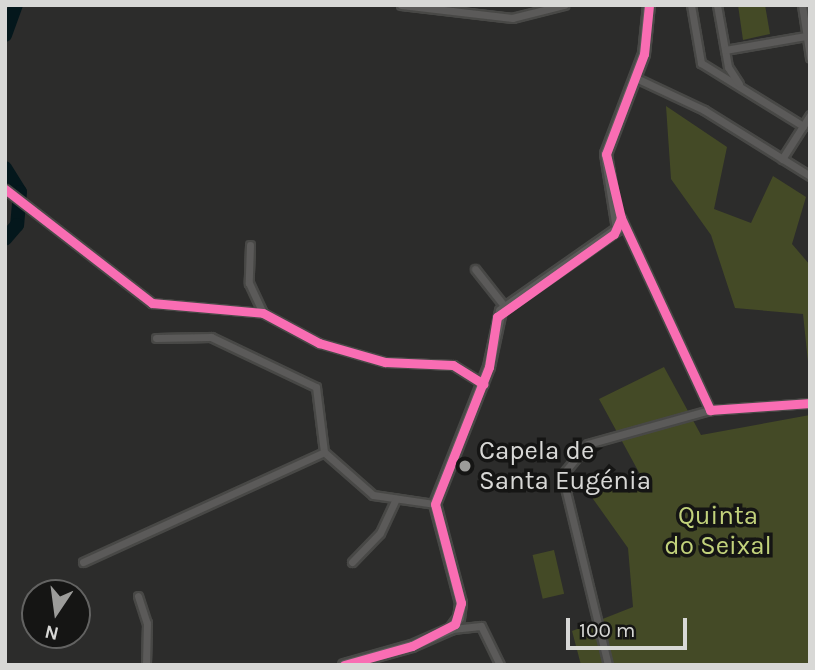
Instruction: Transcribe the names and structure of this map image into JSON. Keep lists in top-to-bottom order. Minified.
{"parks":["Quinta do Seixal"],"places":["Capela de Santa Eugénia"],"scale_bar":"100 m","north":"bottom"}
